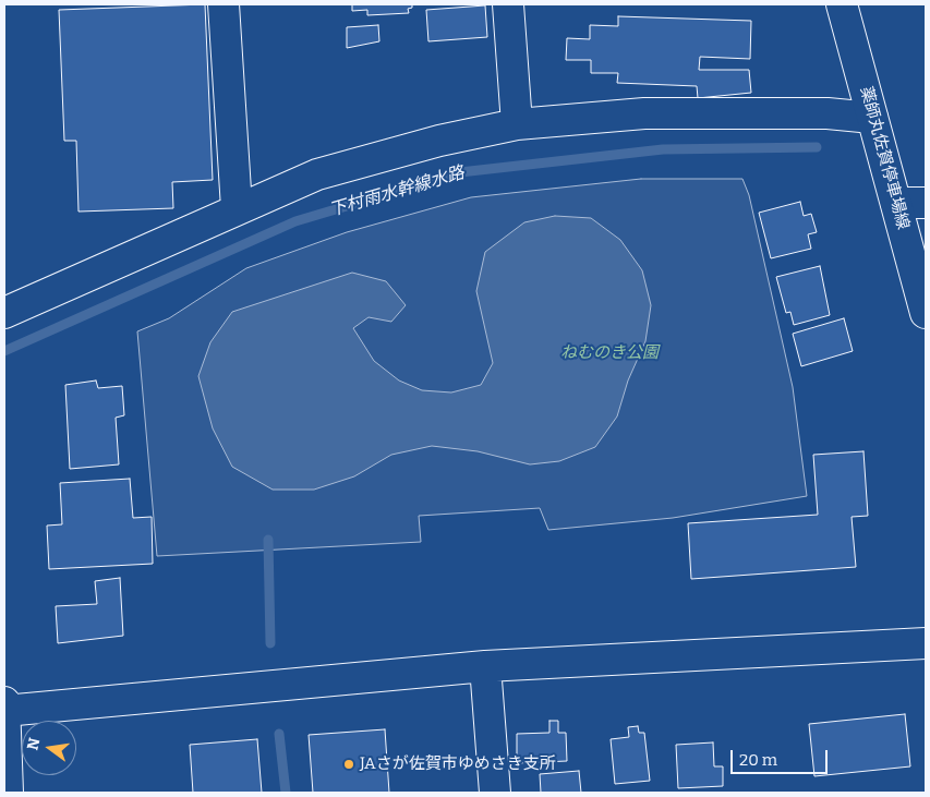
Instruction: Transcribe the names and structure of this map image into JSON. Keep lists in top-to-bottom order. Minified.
{"streets":{"street":["薬師丸佐賀停車場線"]},"water":["下村雨水幹線水路"],"parks":["ねむのき公園"],"places":["JAさが佐賀市ゆめさき支所"],"scale_bar":"20 m","north":"left"}
